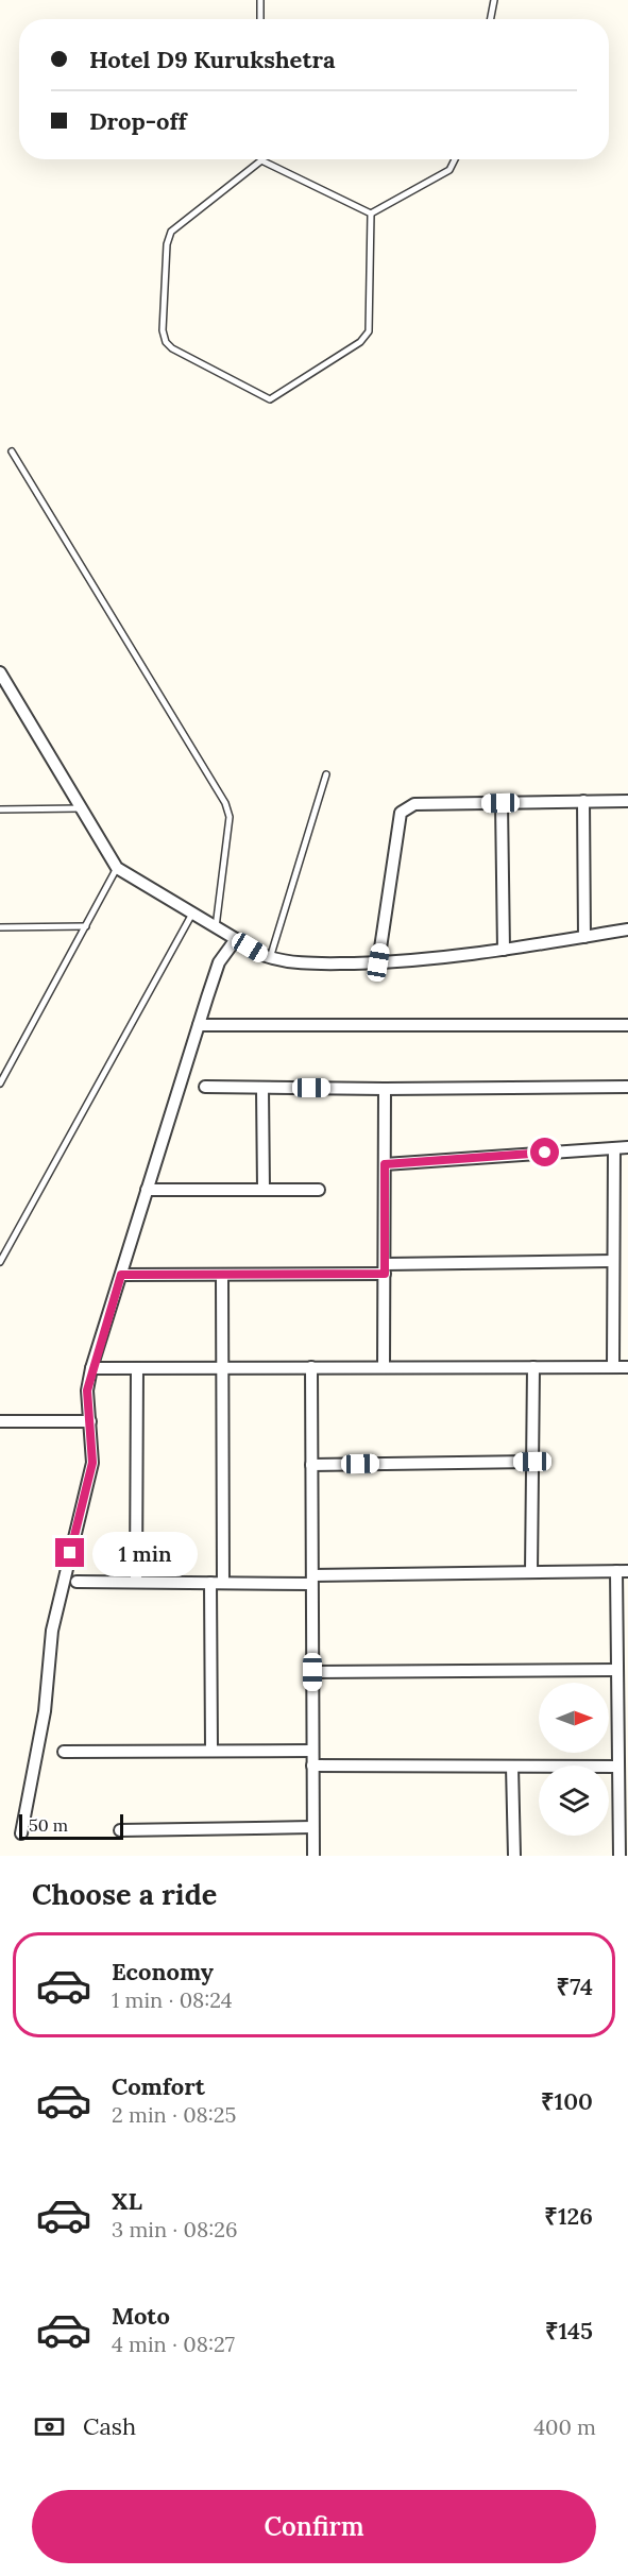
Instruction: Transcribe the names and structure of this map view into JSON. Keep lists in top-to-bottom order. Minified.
{"scale_bar":"50 m","north":"right","page":{"banner":["Hotel D9 Kurukshetra","Drop-off"],"bubble":"1 min","scale":"50 m","heading":"Choose a ride","list":[{"name":"Economy","note":"1 min · 08:24","value":"₹74"},{"name":"Comfort","note":"2 min · 08:25","value":"₹100"},{"name":"XL","note":"3 min · 08:26","value":"₹126"},{"name":"Moto","note":"4 min · 08:27","value":"₹145"}],"pay":["Cash","400 m"],"buttons":"Confirm"}}
